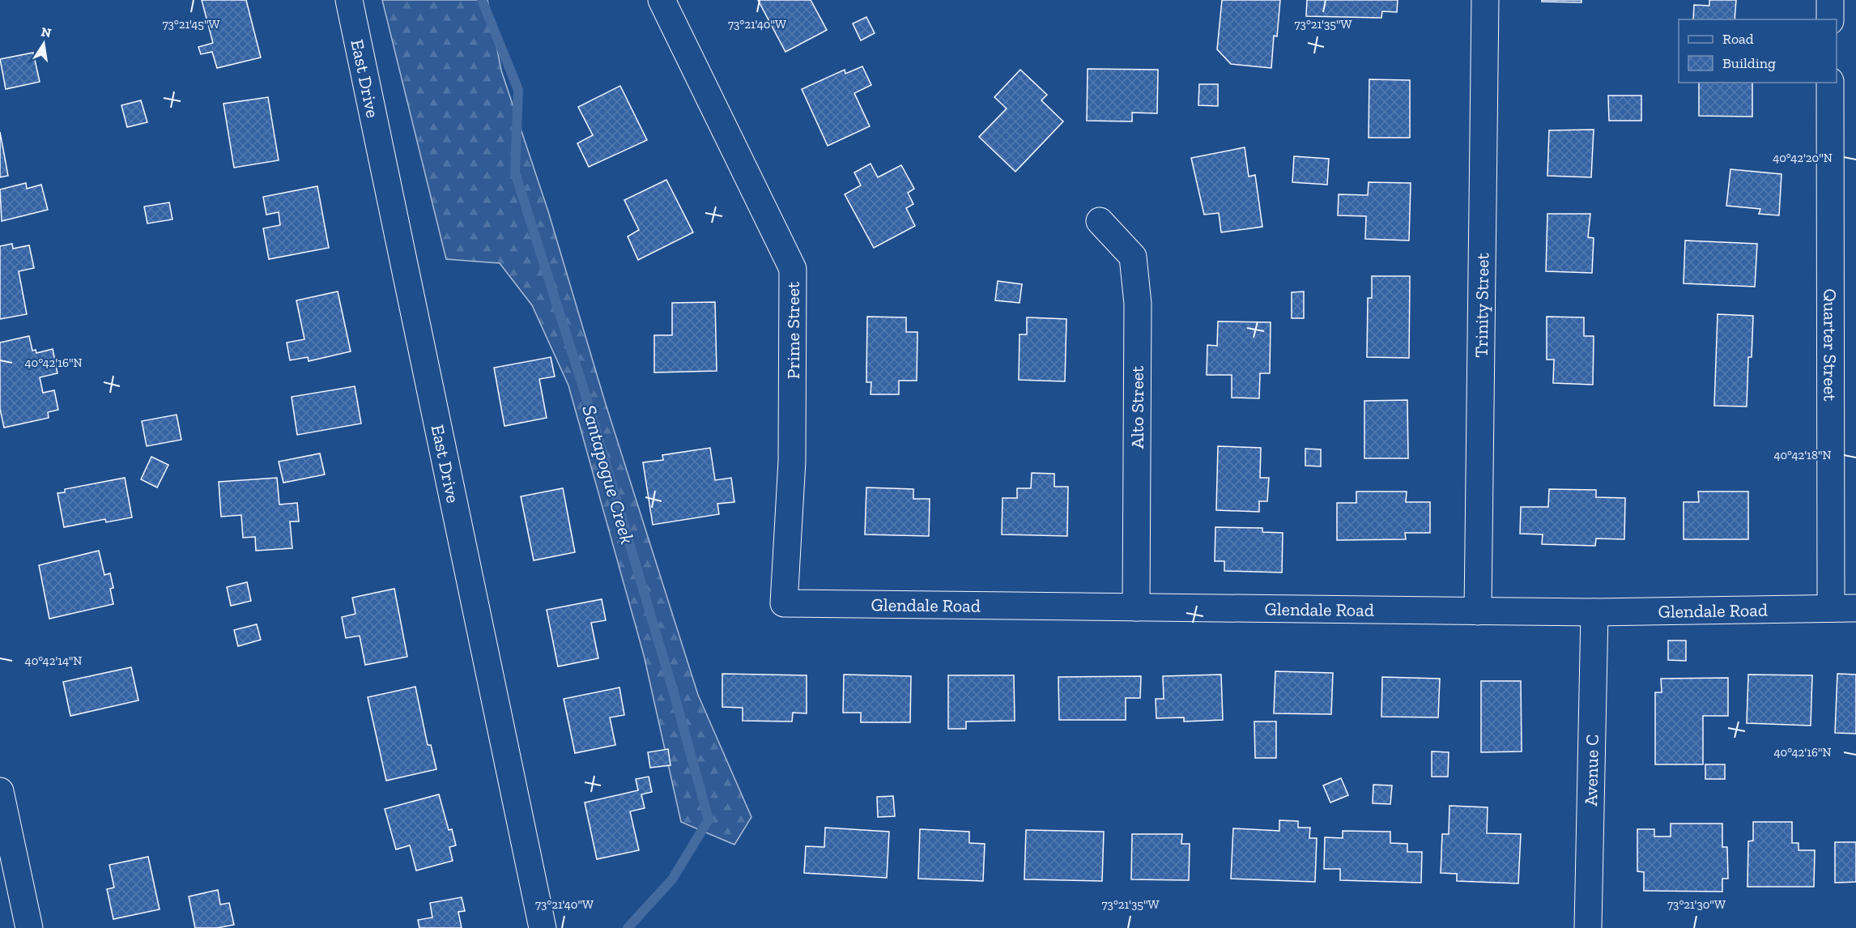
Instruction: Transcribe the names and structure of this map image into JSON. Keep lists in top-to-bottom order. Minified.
{"streets":{"street":["East Drive","Trinity Street","Prime Street","Quarter Street","Alto Street","Glendale Road","Avenue C"]},"crossings":[["Trinity Street","Glendale Road"],["Prime Street","Glendale Road"],["Quarter Street","Glendale Road"],["Alto Street","Glendale Road"],["Glendale Road","Avenue C"]],"water":["Santapogue Creek"],"legend":["Road","Building"],"north":"top","coordinates":["73°21'45\"W","73°21'40\"W","73°21'35\"W","40°42'20\"N","40°42'16\"N","40°42'18\"N","40°42'14\"N","73°21'30\"W"]}
